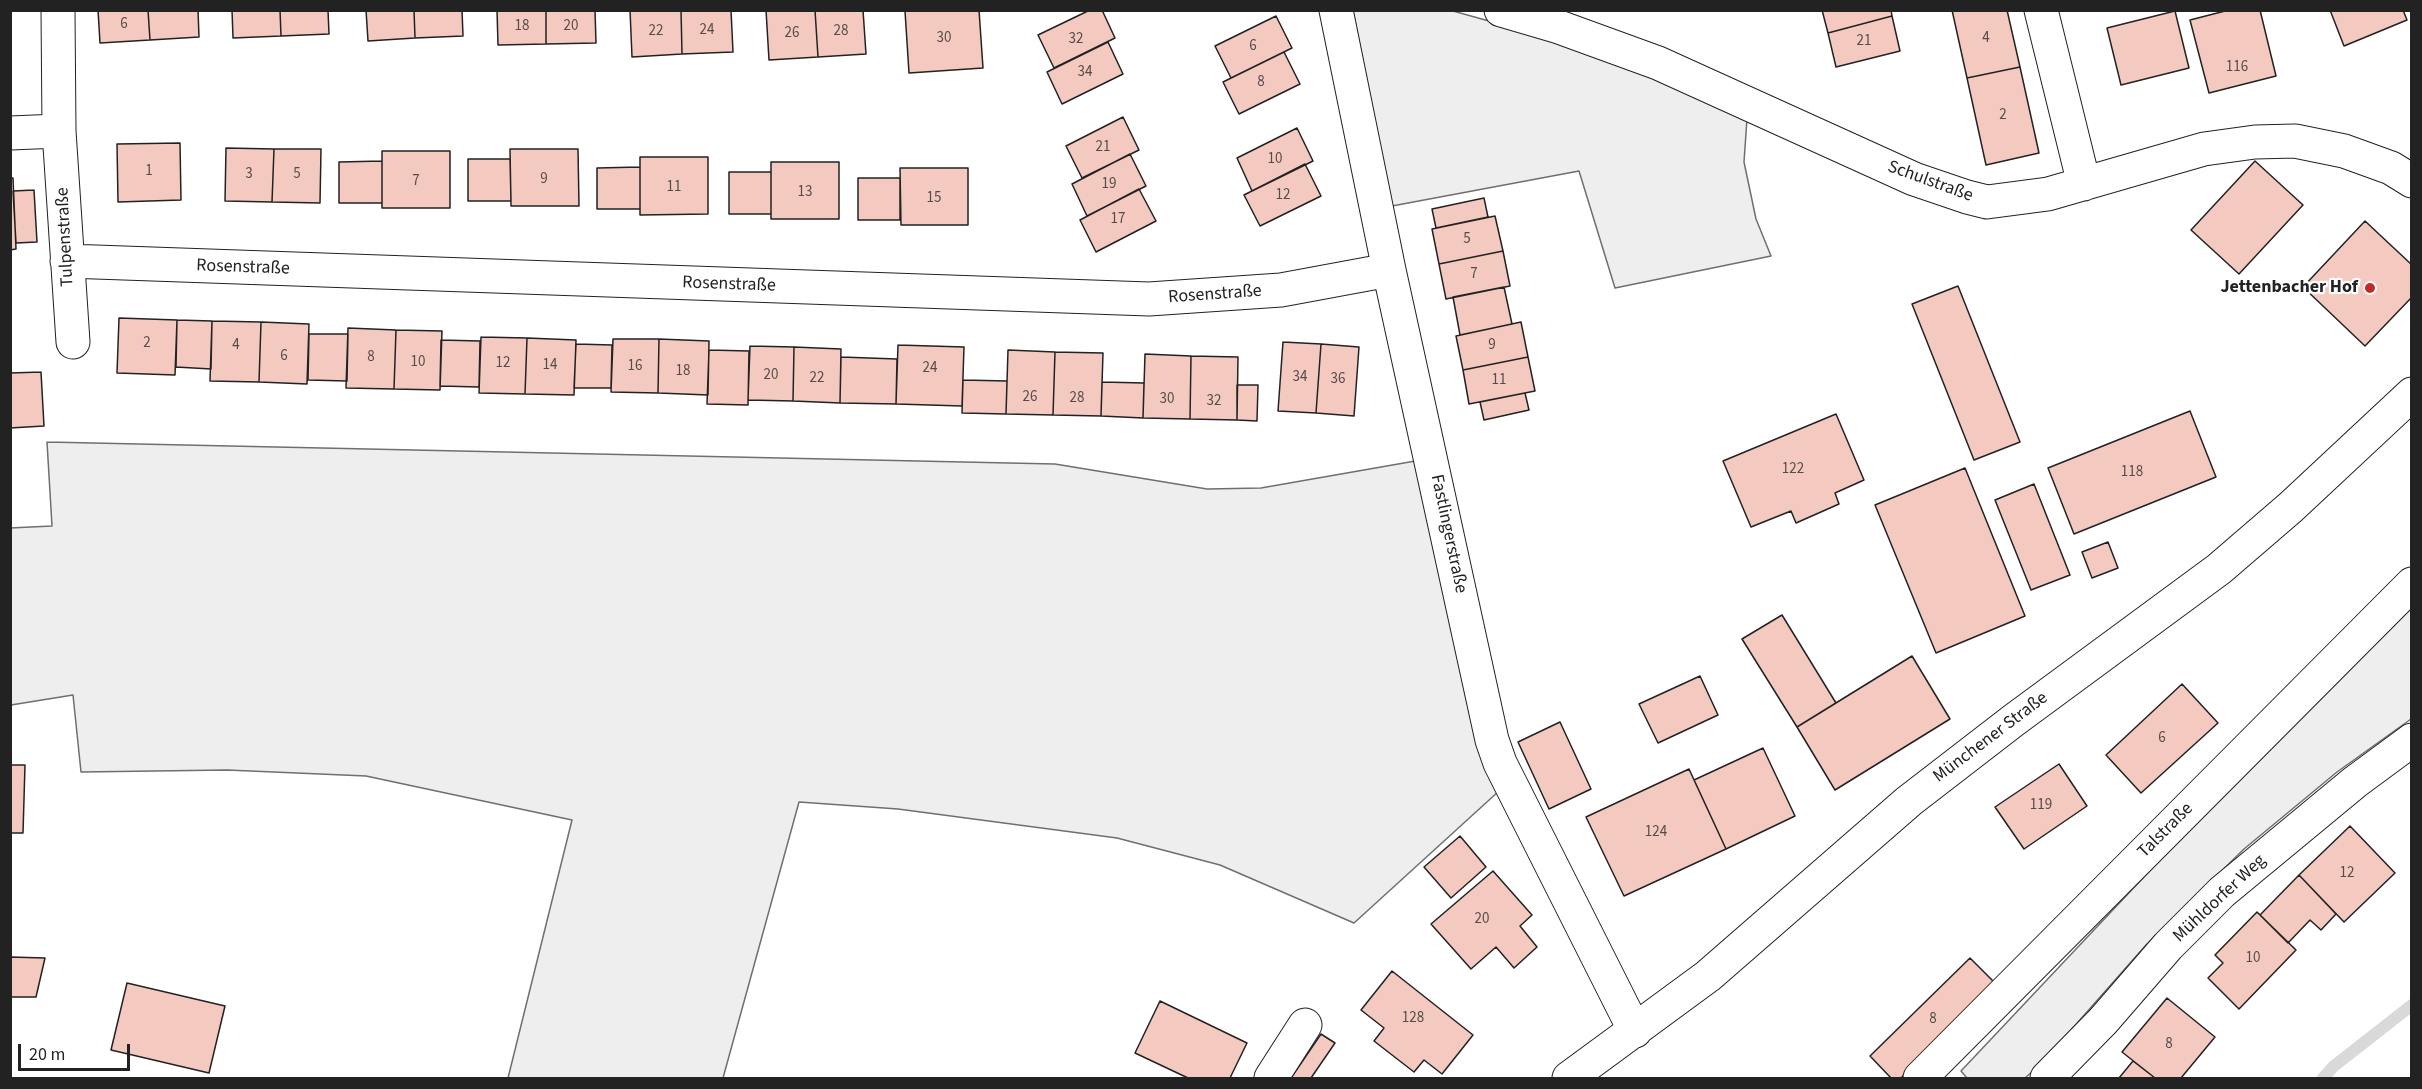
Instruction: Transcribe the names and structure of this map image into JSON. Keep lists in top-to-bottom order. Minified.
{"streets":{"street":["Schulstraße","Tulpenstraße","Rosenstraße","Fastlingerstraße","Münchener Straße","Talstraße","Mühldorfer Weg"]},"crossings":[["Tulpenstraße","Rosenstraße"],["Rosenstraße","Fastlingerstraße"],["Fastlingerstraße","Münchener Straße"]],"places":["Jettenbacher Hof"],"house_numbers":["6","18","20","24","22","28","26","30","4","32","21","6","116","34","8","2","21","10","1","3","5","9","7","19","11","13","12","15","17","5","7","2","4","9","6","8","10","12","14","16","24","18","20","34","22","36","11","26","28","30","32","122","118","6","119","124","12","20","10","128","8","8"],"scale_bar":"20 m"}
